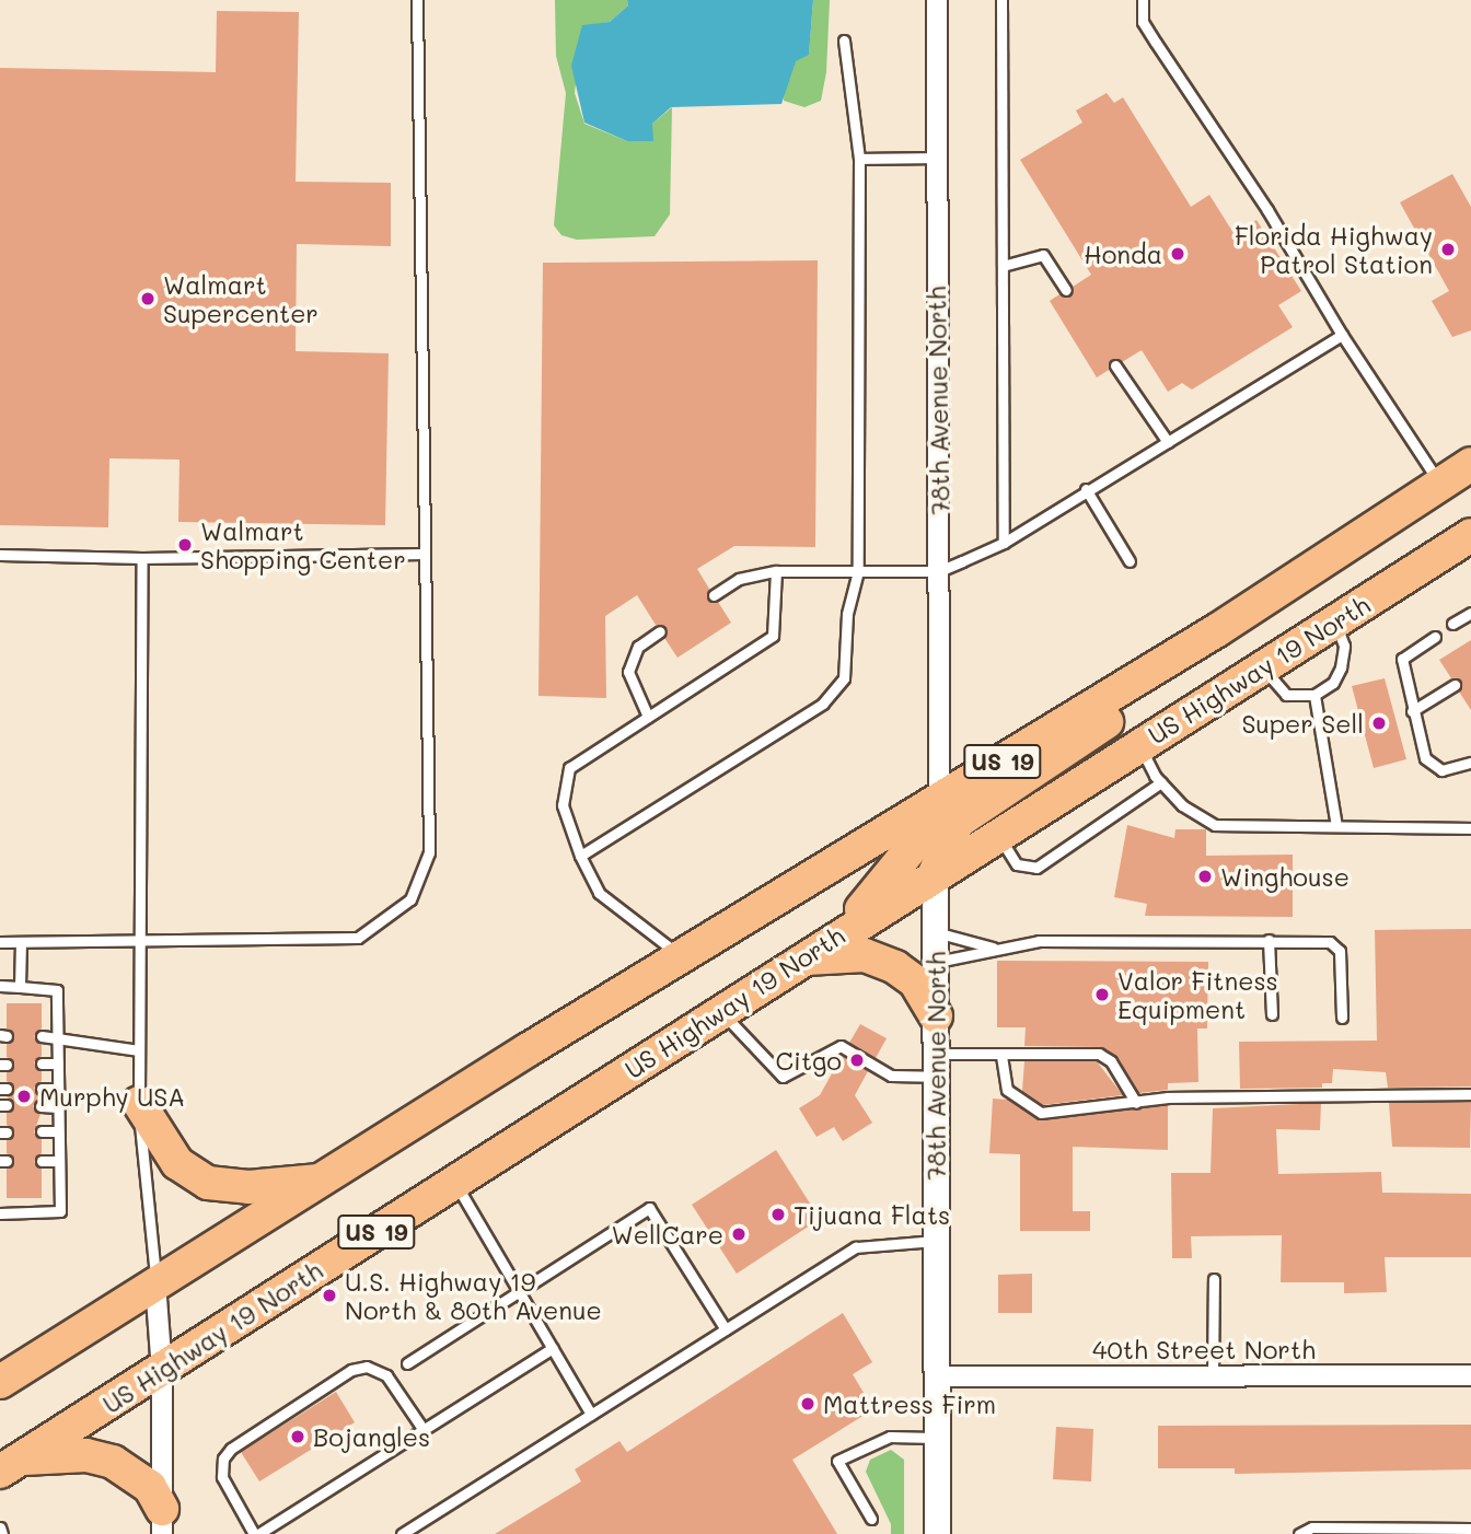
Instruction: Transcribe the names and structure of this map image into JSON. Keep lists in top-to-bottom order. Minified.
{"streets":{"highway":["US Highway 19 North","US 19"],"street":["78th Avenue North","40th Street North"]},"crossings":[["78th Avenue North","US Highway 19 North"],["78th Avenue North","US 19"],["78th Avenue North","40th Street North"]],"places":["Florida Highway Patrol Station","Honda","Walmart Supercenter","Walmart Shopping Center","Super Sell","Winghouse","Valor Fitness Equipment","Citgo","Murphy USA","Tijuana Flats","WellCare","U.S. Highway 19 North & 80th Avenue","Mattress Firm","Bojangles"]}
